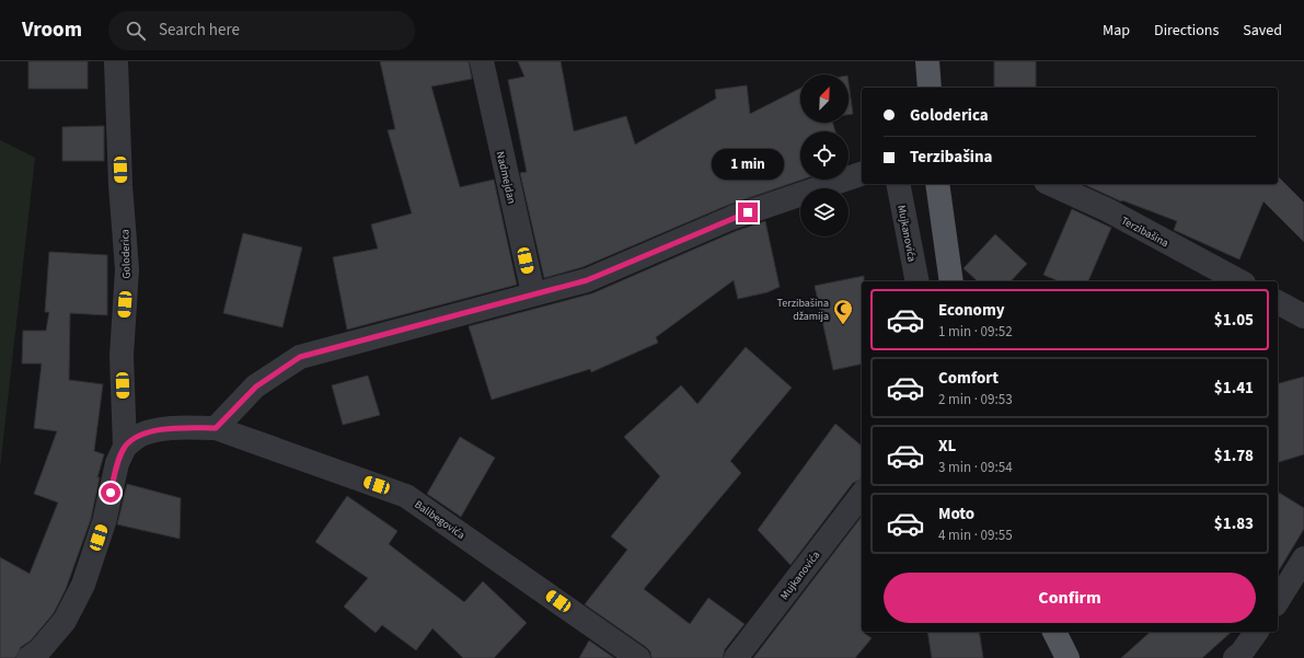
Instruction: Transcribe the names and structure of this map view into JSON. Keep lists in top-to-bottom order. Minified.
{"streets":{"street":["Nadmejdan","Terzibašina","Mujkanovića","Goloderica","Balibegovića"]},"places":{"mosque":["Terzibašina džamija"]},"north":"top right","page":{"header":"Vroom","search":"Search here","nav":["Map","Directions","Saved"],"banner":["Goloderica","Terzibašina"],"bubble":"1 min","list":[{"name":"Economy","note":"1 min · 09:52","value":"$1.05"},{"name":"Comfort","note":"2 min · 09:53","value":"$1.41"},{"name":"XL","note":"3 min · 09:54","value":"$1.78"},{"name":"Moto","note":"4 min · 09:55","value":"$1.83"}],"buttons":"Confirm"}}
